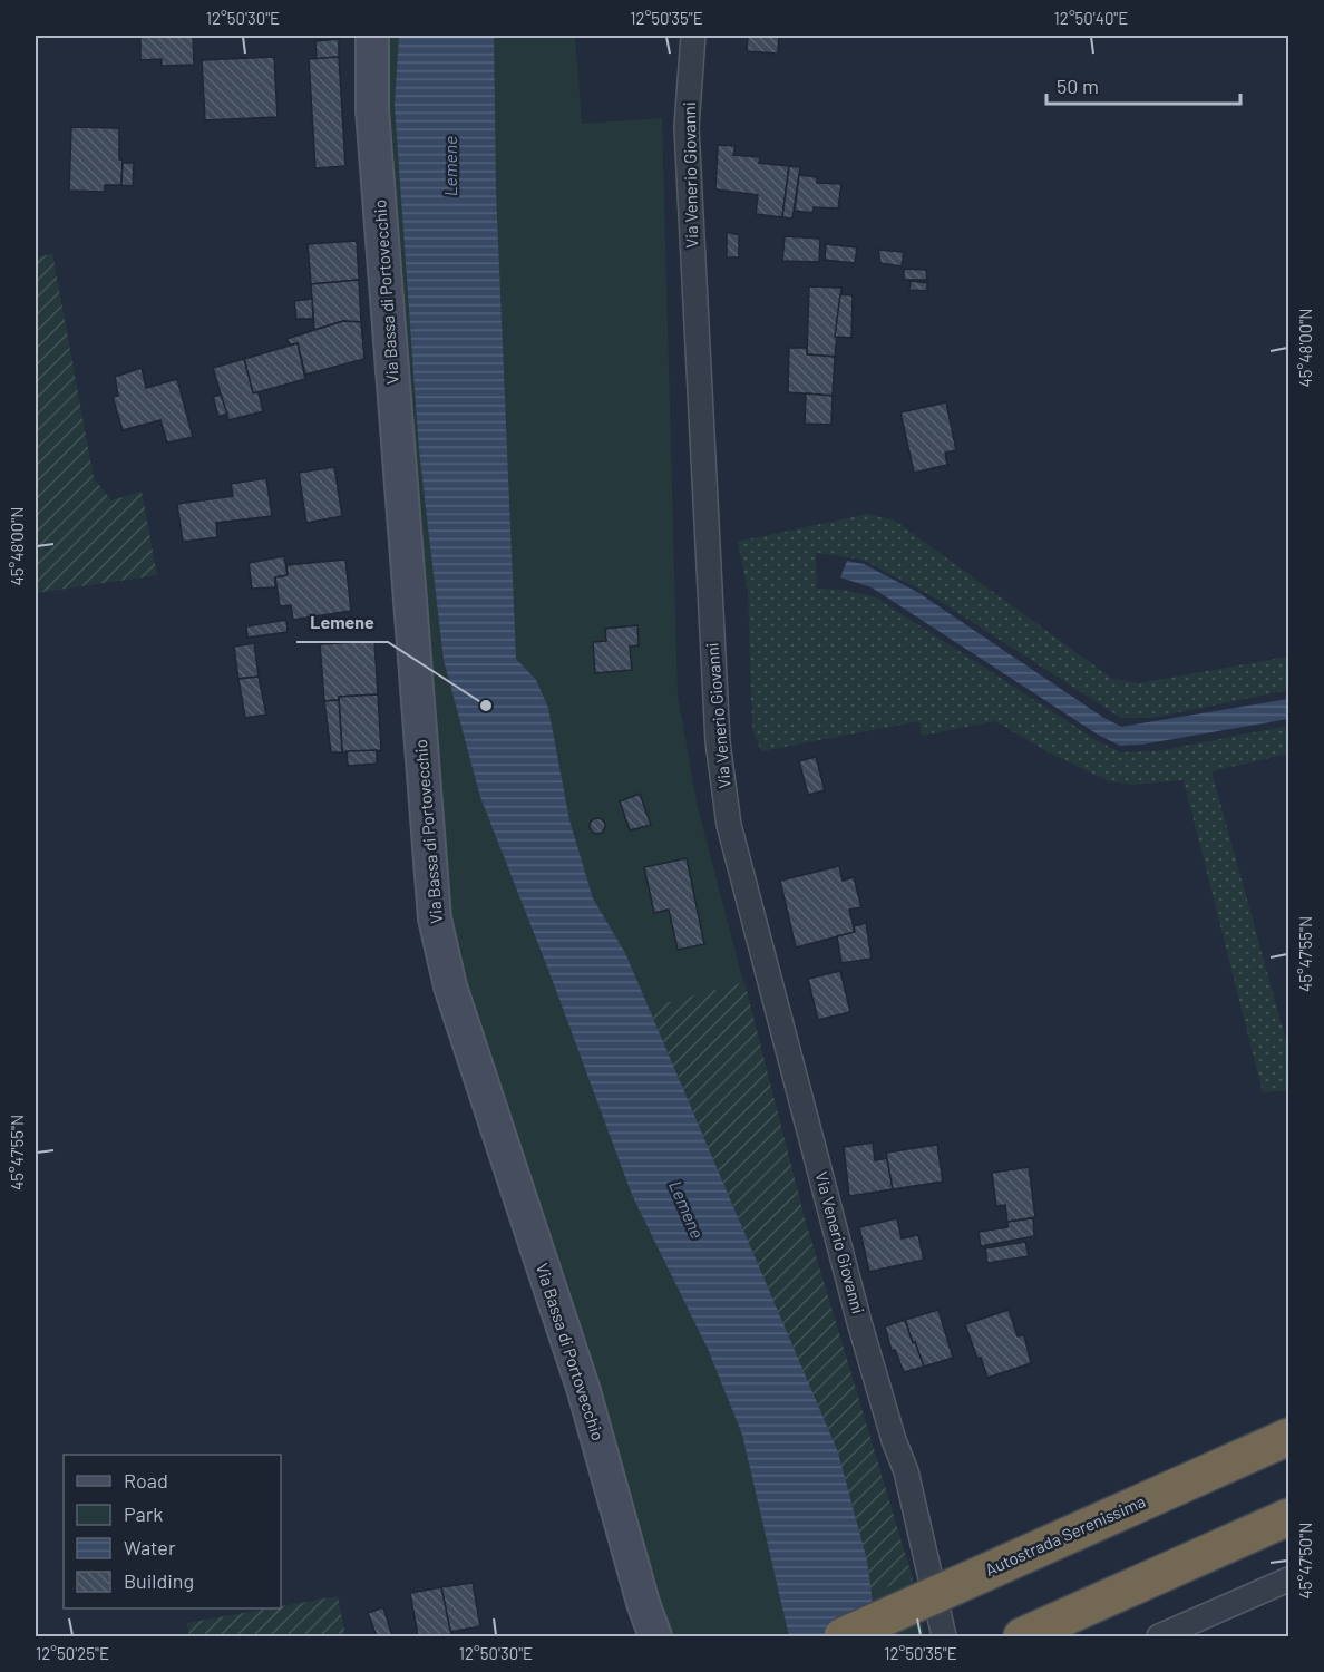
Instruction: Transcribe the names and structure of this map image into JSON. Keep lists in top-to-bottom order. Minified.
{"streets":{"highway":["Autostrada Serenissima"],"street":["Via Venerio Giovanni","Via Bassa di Portovecchio"]},"water":["Lemene"],"places":["Lemene"],"legend":["Road","Park","Water","Building"],"scale_bar":"50 m","coordinates":["12°50'30\"E","12°50'35\"E","12°50'40\"E","45°48'00\"N","45°47'55\"N","45°47'50\"N","12°50'25\"E"]}
